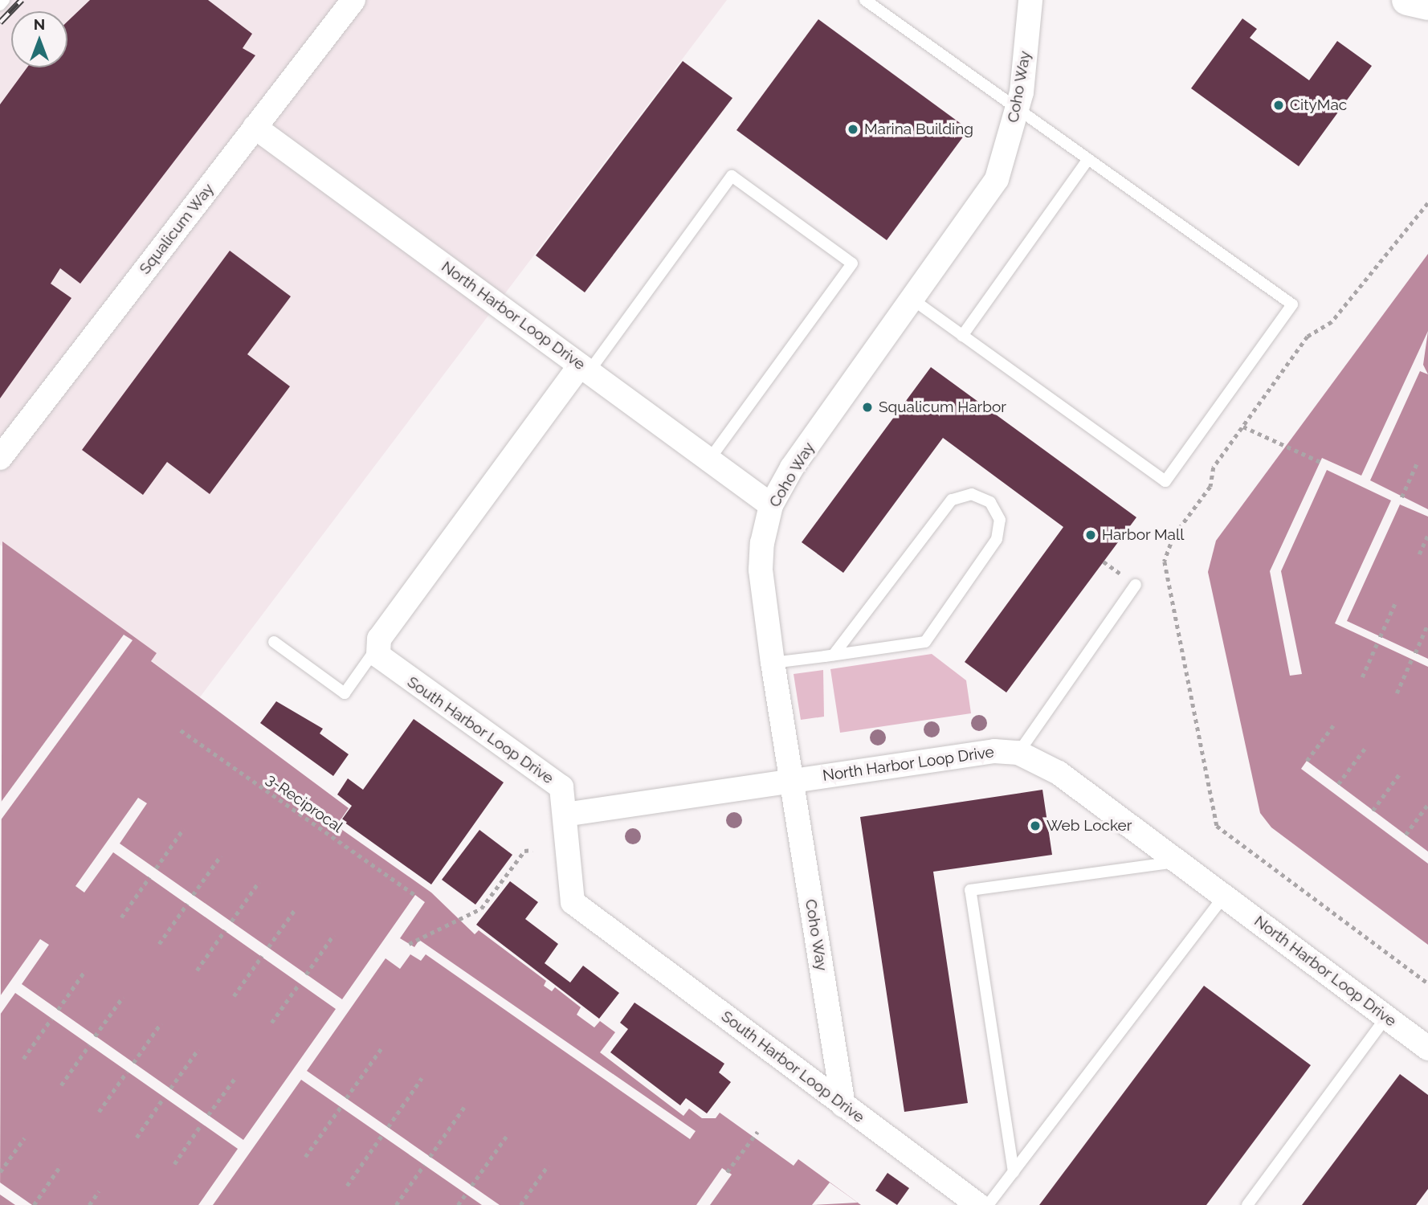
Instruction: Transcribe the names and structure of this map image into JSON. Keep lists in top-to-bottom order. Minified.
{"streets":{"street":["Coho Way","Squalicum Way","North Harbor Loop Drive","South Harbor Loop Drive"],"path":["3-Reciprocal"]},"crossings":[["Coho Way","North Harbor Loop Drive"],["Coho Way","South Harbor Loop Drive"],["Squalicum Way","North Harbor Loop Drive"],["North Harbor Loop Drive","South Harbor Loop Drive"]],"places":["CityMac","Marina Building","Squalicum Harbor","Harbor Mall","Web Locker"],"north":"top"}
